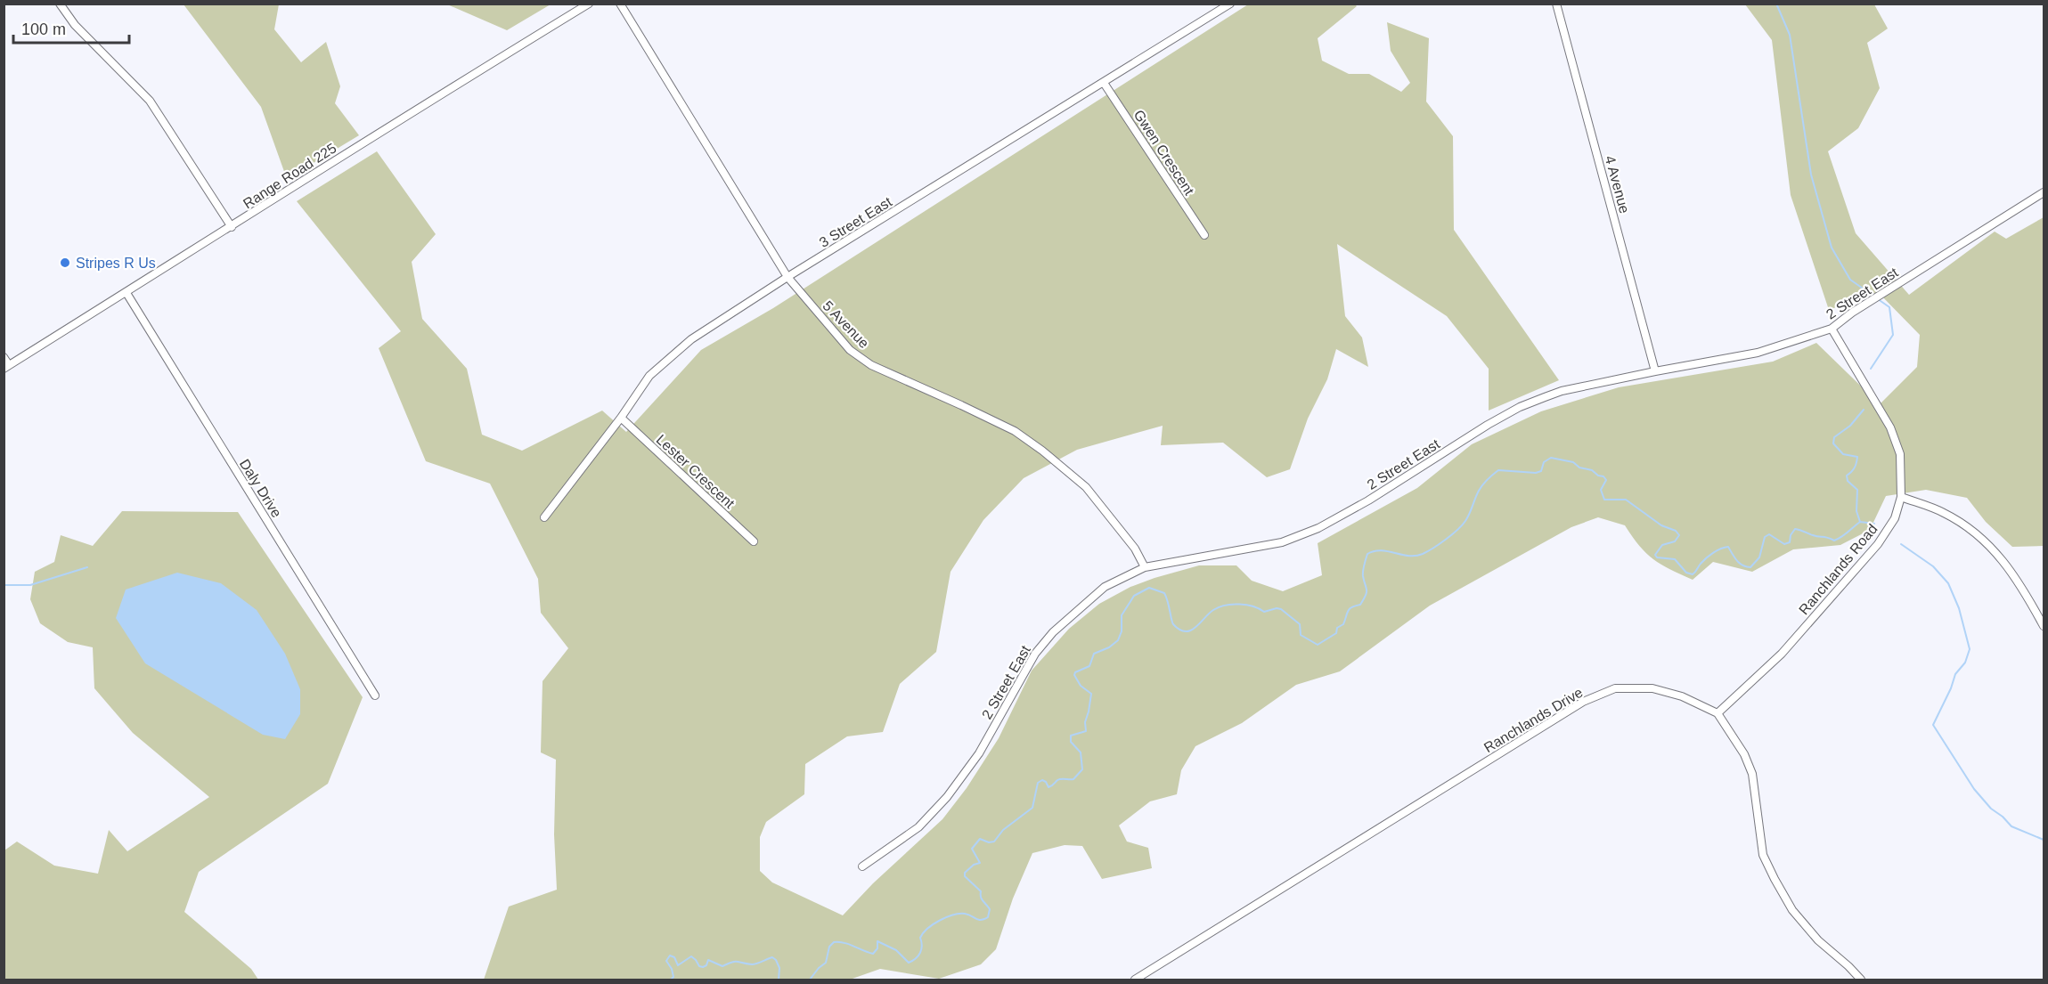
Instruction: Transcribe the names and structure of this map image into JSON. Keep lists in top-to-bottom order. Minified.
{"streets":{"street":["Gwen Crescent","Range Road 225","4 Avenue","3 Street East","2 Street East","5 Avenue","Lester Crescent","Daly Drive","Ranchlands Road","Ranchlands Drive"]},"crossings":[["Gwen Crescent","3 Street East"],["Range Road 225","Daly Drive"],["4 Avenue","2 Street East"],["3 Street East","5 Avenue"],["3 Street East","Lester Crescent"],["2 Street East","5 Avenue"],["2 Street East","Ranchlands Road"],["Ranchlands Road","Ranchlands Drive"]],"places":["Stripes R Us"],"scale_bar":"100 m"}
